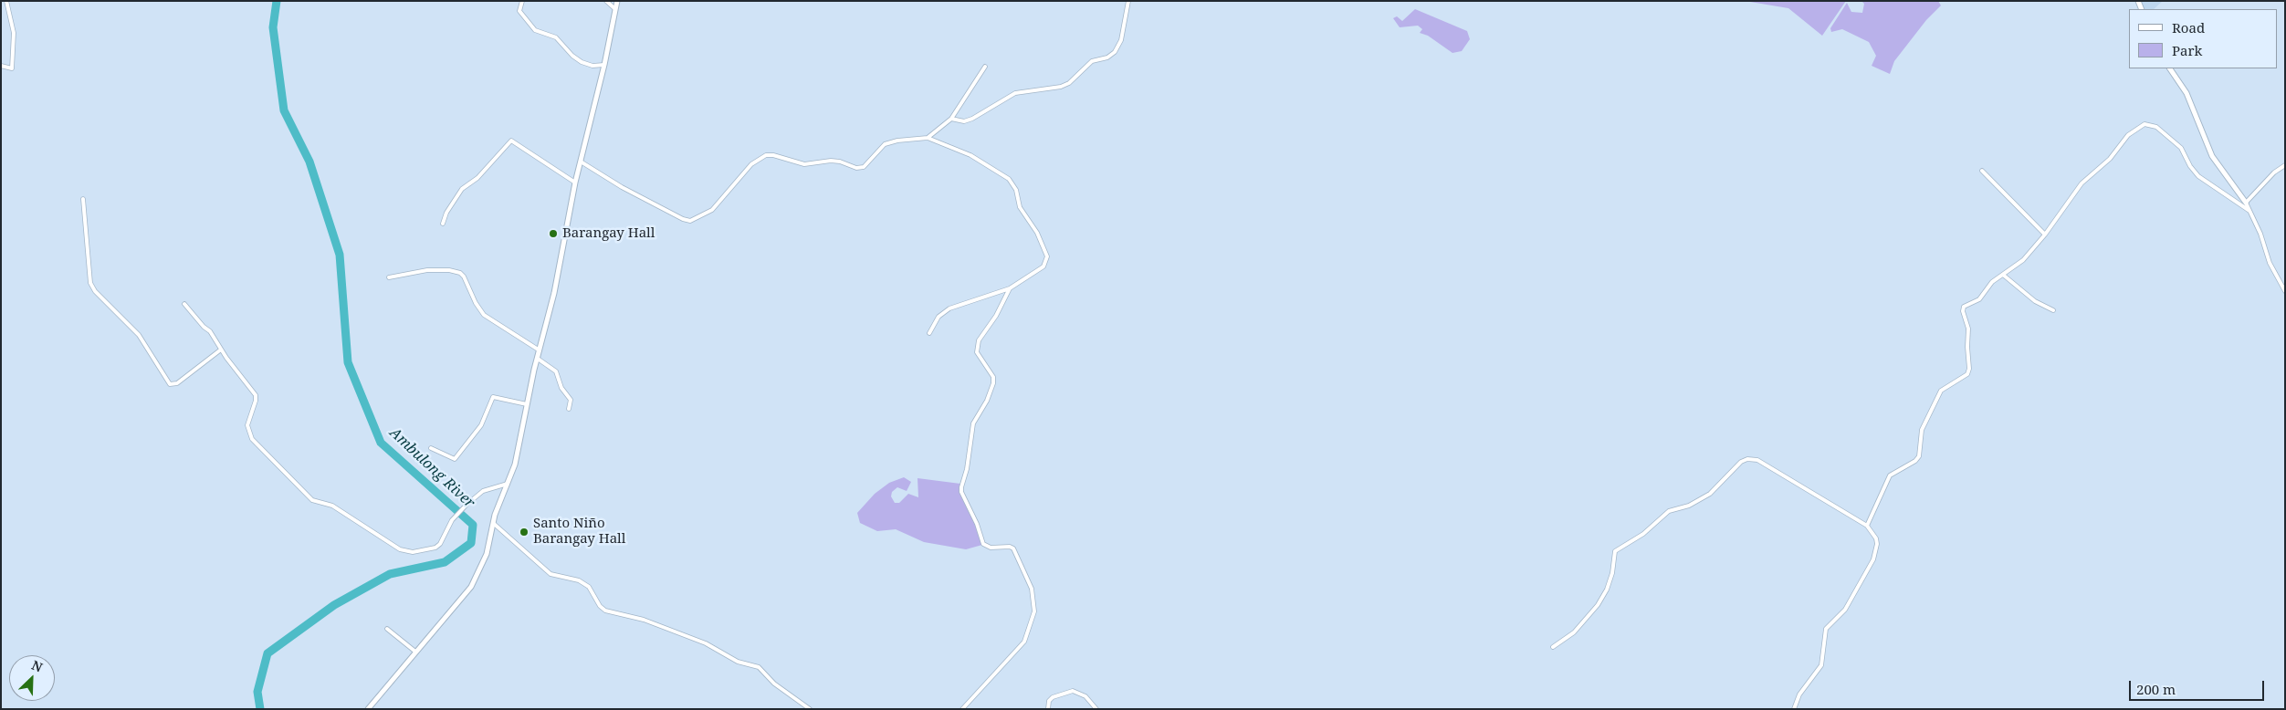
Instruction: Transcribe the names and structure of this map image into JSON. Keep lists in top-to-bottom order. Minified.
{"water":["Ambulong River"],"places":["Barangay Hall","Santo Niño Barangay Hall"],"legend":["Road","Park"],"scale_bar":"200 m","north":"top right"}
